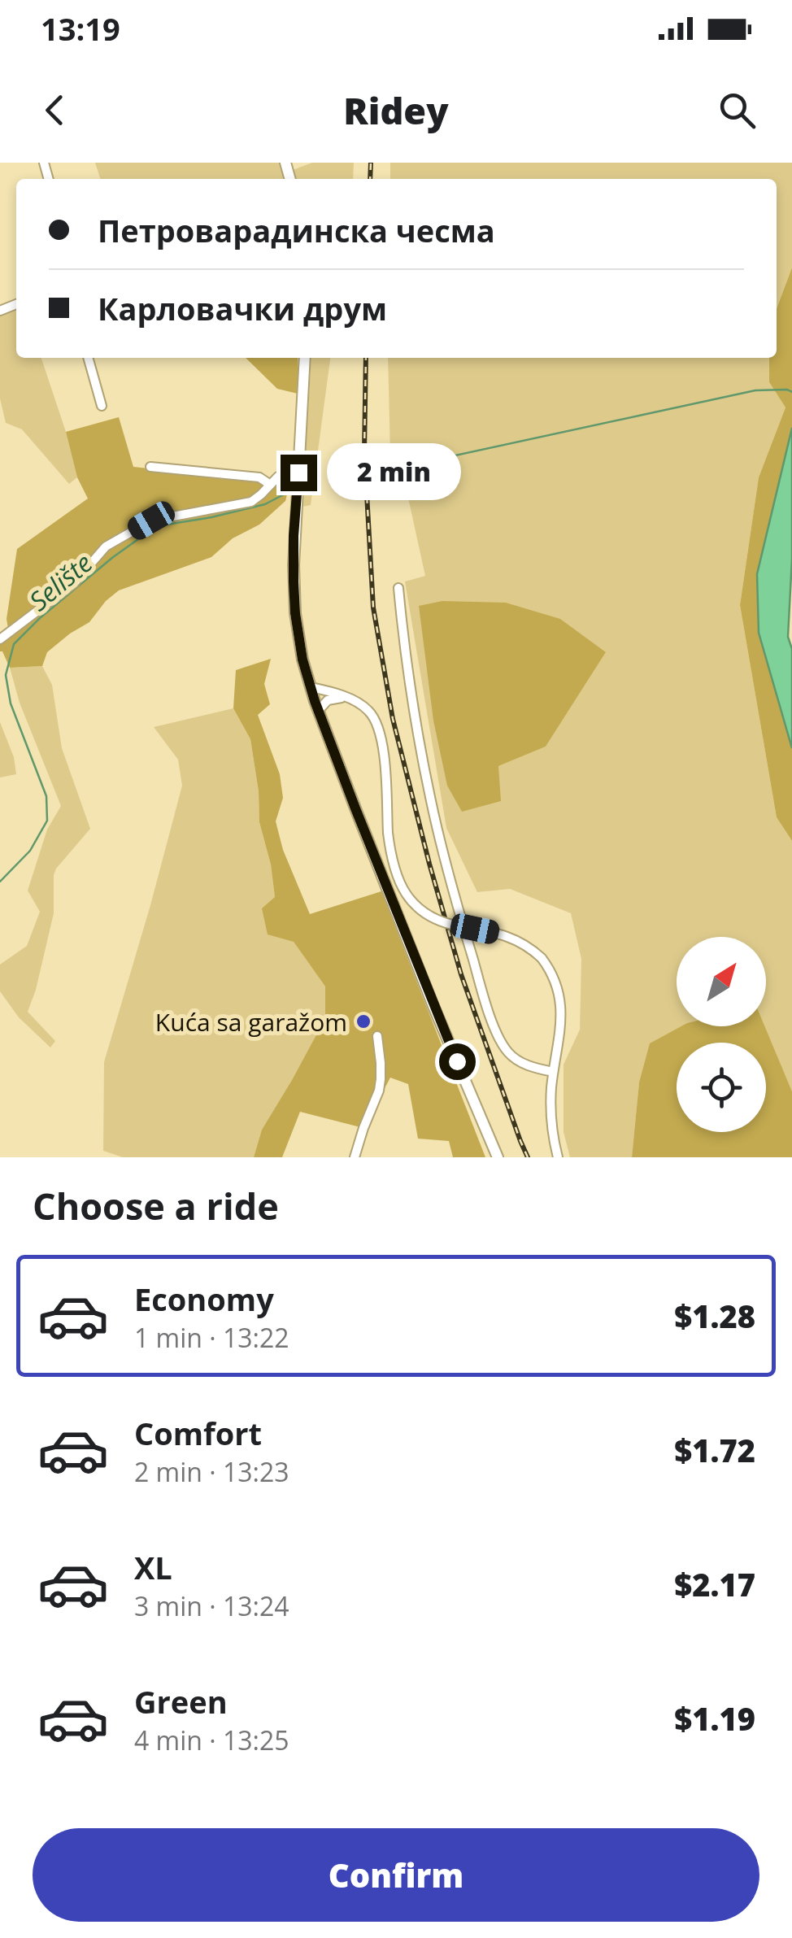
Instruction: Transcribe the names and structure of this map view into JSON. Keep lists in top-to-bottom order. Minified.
{"water":["Selište"],"places":["Kuća sa garažom"],"north":"top right","page":{"status":"13:19","header":"Ridey","banner":["Петроварадинска чесма","Карловачки друм"],"bubble":"2 min","heading":"Choose a ride","list":[{"name":"Economy","note":"1 min · 13:22","value":"$1.28"},{"name":"Comfort","note":"2 min · 13:23","value":"$1.72"},{"name":"XL","note":"3 min · 13:24","value":"$2.17"},{"name":"Green","note":"4 min · 13:25","value":"$1.19"}],"buttons":"Confirm"}}
